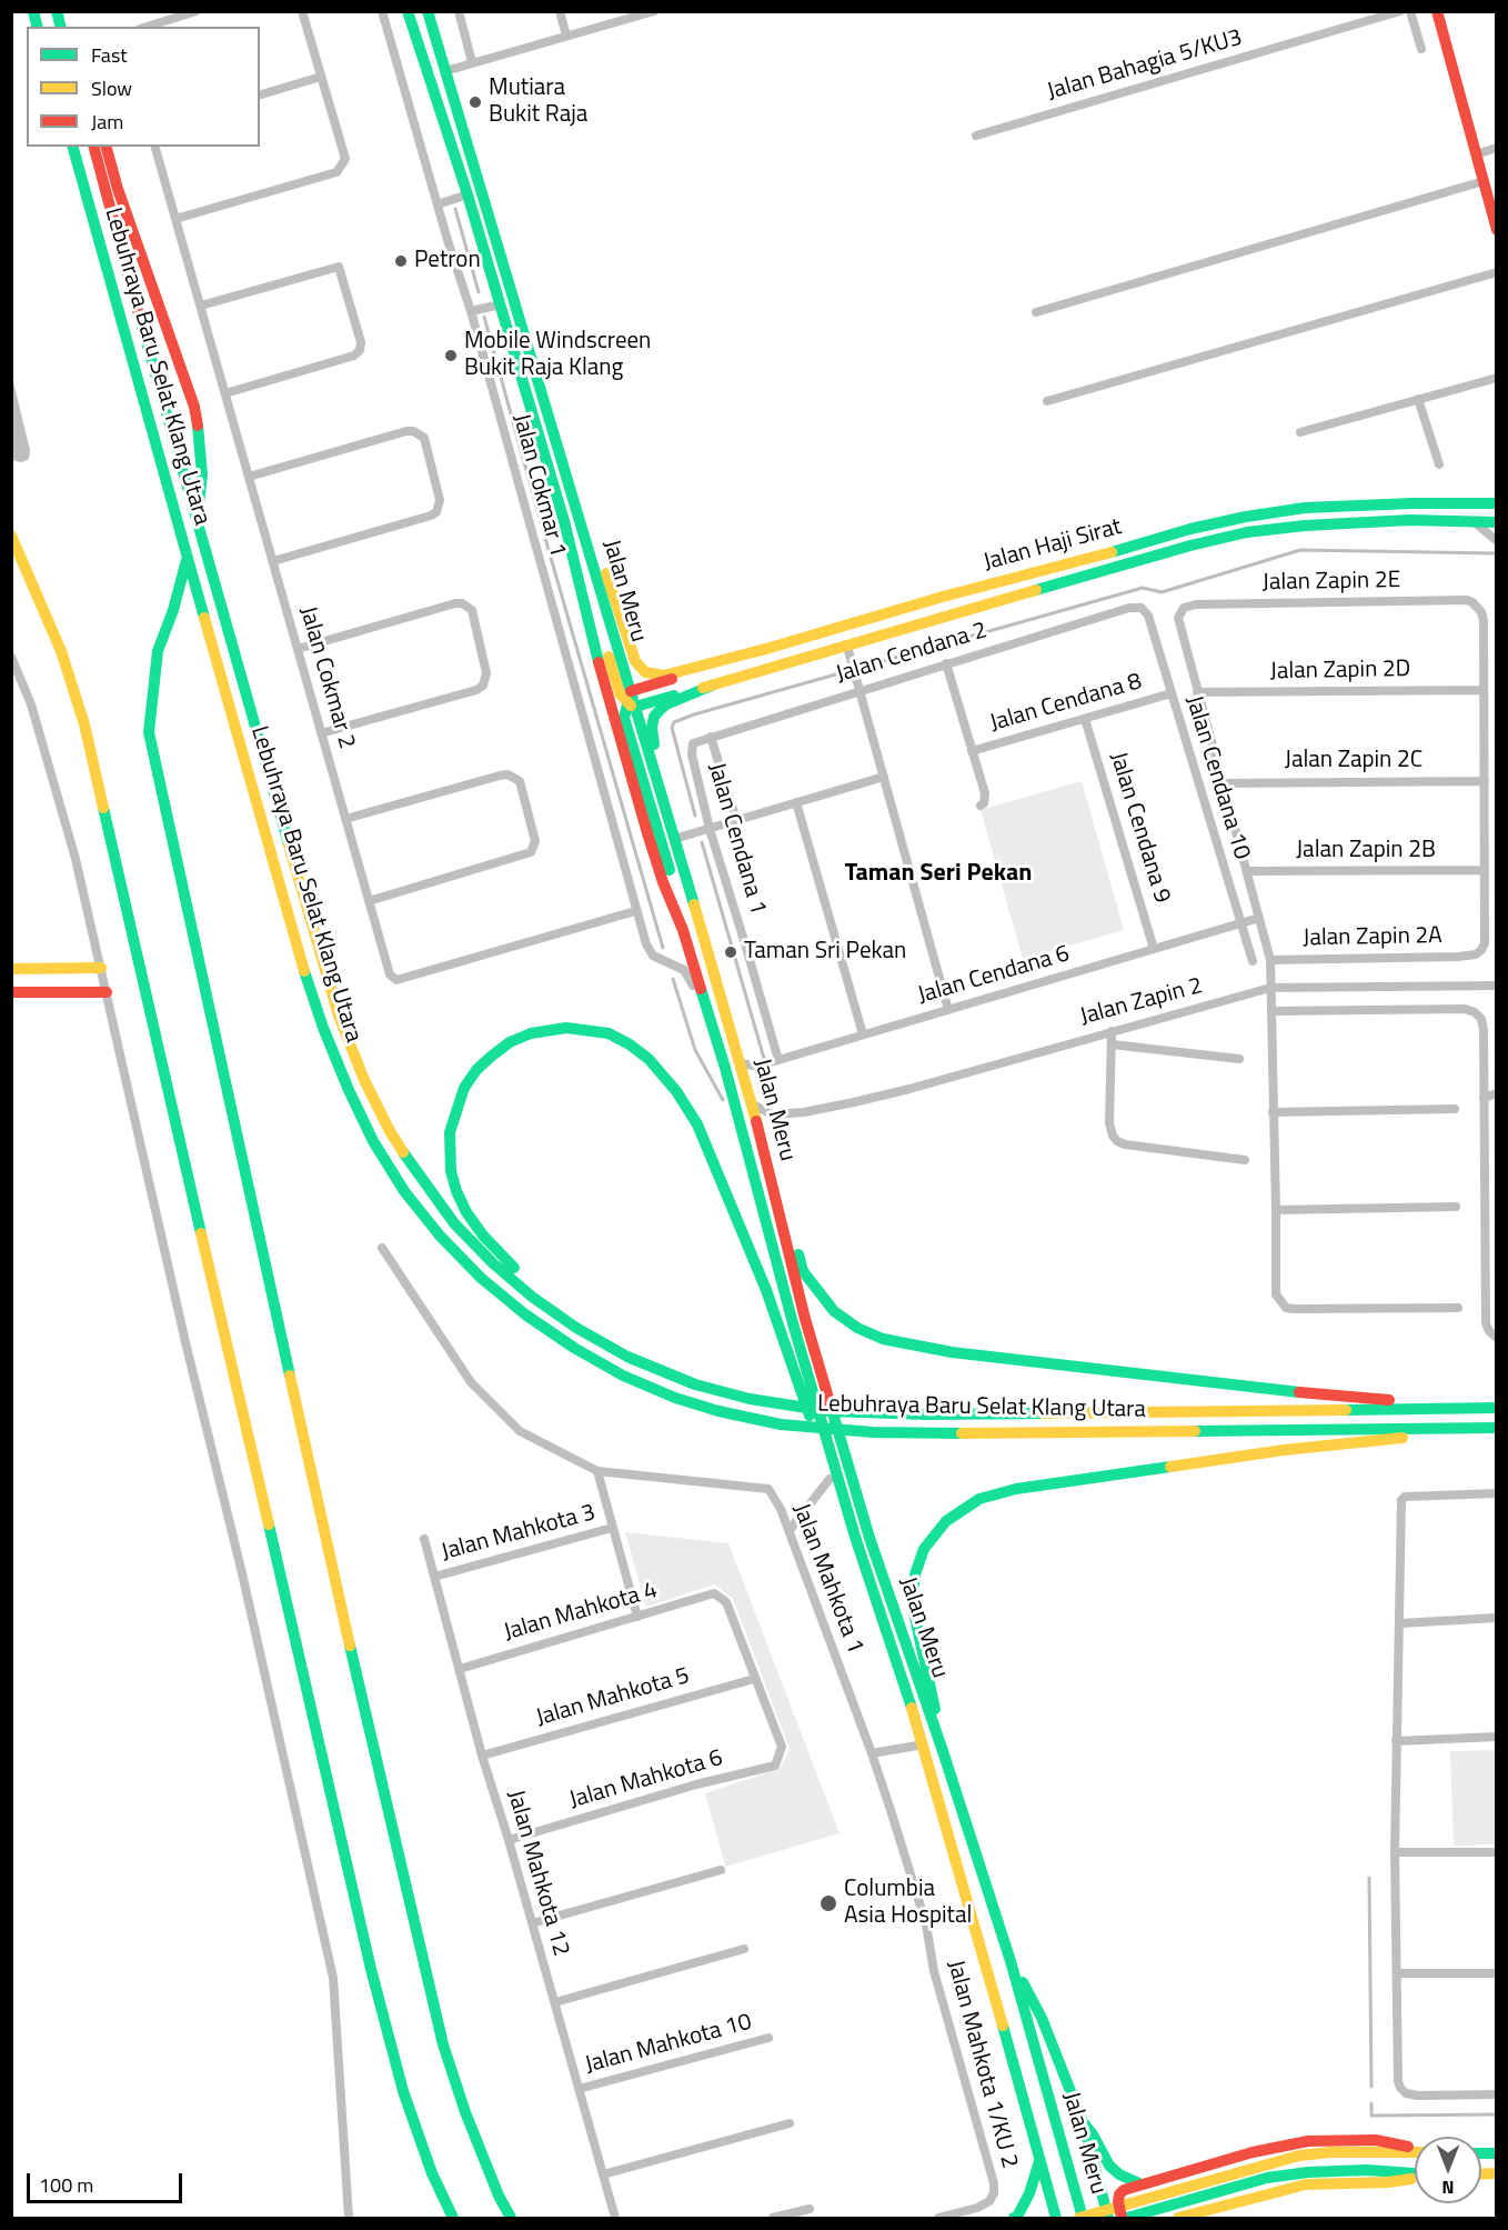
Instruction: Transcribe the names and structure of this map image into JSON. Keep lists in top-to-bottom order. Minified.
{"streets":{"main road":["Lebuhraya Baru Selat Klang Utara","Jalan Haji Sirat","Jalan Meru"],"street":["Jalan Bahagia 5/KU3","Jalan Cokmar 1","Jalan Zapin 2E","Jalan Cendana 2","Jalan Zapin 2D","Jalan Cokmar 2","Jalan Cendana 8","Jalan Zapin 2C","Jalan Cendana 10","Jalan Cendana 9","Jalan Cendana 1","Jalan Zapin 2B","Jalan Zapin 2A","Jalan Cendana 6","Jalan Zapin 2","Jalan Mahkota 3","Jalan Mahkota 1","Jalan Mahkota 4","Jalan Mahkota 5","Jalan Mahkota 6","Jalan Mahkota 12","Jalan Mahkota 10","Jalan Mahkota 1/KU 2"]},"crossings":[["Jalan Cokmar 1","Jalan Meru"],["Jalan Cokmar 1","Jalan Cokmar 2"],["Jalan Haji Sirat","Jalan Meru"],["Jalan Zapin 2E","Jalan Zapin 2D"],["Jalan Meru","Jalan Cendana 6"],["Jalan Meru","Jalan Zapin 2"],["Jalan Cendana 2","Jalan Cendana 10"],["Jalan Cendana 2","Jalan Cendana 1"],["Jalan Cendana 8","Jalan Cendana 10"],["Jalan Cendana 8","Jalan Cendana 9"],["Jalan Cendana 10","Jalan Cendana 6"],["Jalan Cendana 9","Jalan Cendana 6"],["Jalan Cendana 1","Jalan Cendana 6"],["Jalan Zapin 2B","Jalan Zapin 2A"],["Jalan Mahkota 3","Jalan Mahkota 12"],["Jalan Mahkota 1","Jalan Mahkota 1/KU 2"],["Jalan Mahkota 4","Jalan Mahkota 5"],["Jalan Mahkota 4","Jalan Mahkota 6"],["Jalan Mahkota 4","Jalan Mahkota 12"],["Jalan Mahkota 5","Jalan Mahkota 6"],["Jalan Mahkota 5","Jalan Mahkota 12"],["Jalan Mahkota 6","Jalan Mahkota 12"],["Jalan Mahkota 12","Jalan Mahkota 10"]],"districts":["Taman Seri Pekan"],"places":["Mutiara Bukit Raja","Petron","Mobile Windscreen Bukit Raja Klang","Taman Sri Pekan","Columbia Asia Hospital"],"legend":["Fast","Slow","Jam"],"scale_bar":"100 m","north":"bottom"}
